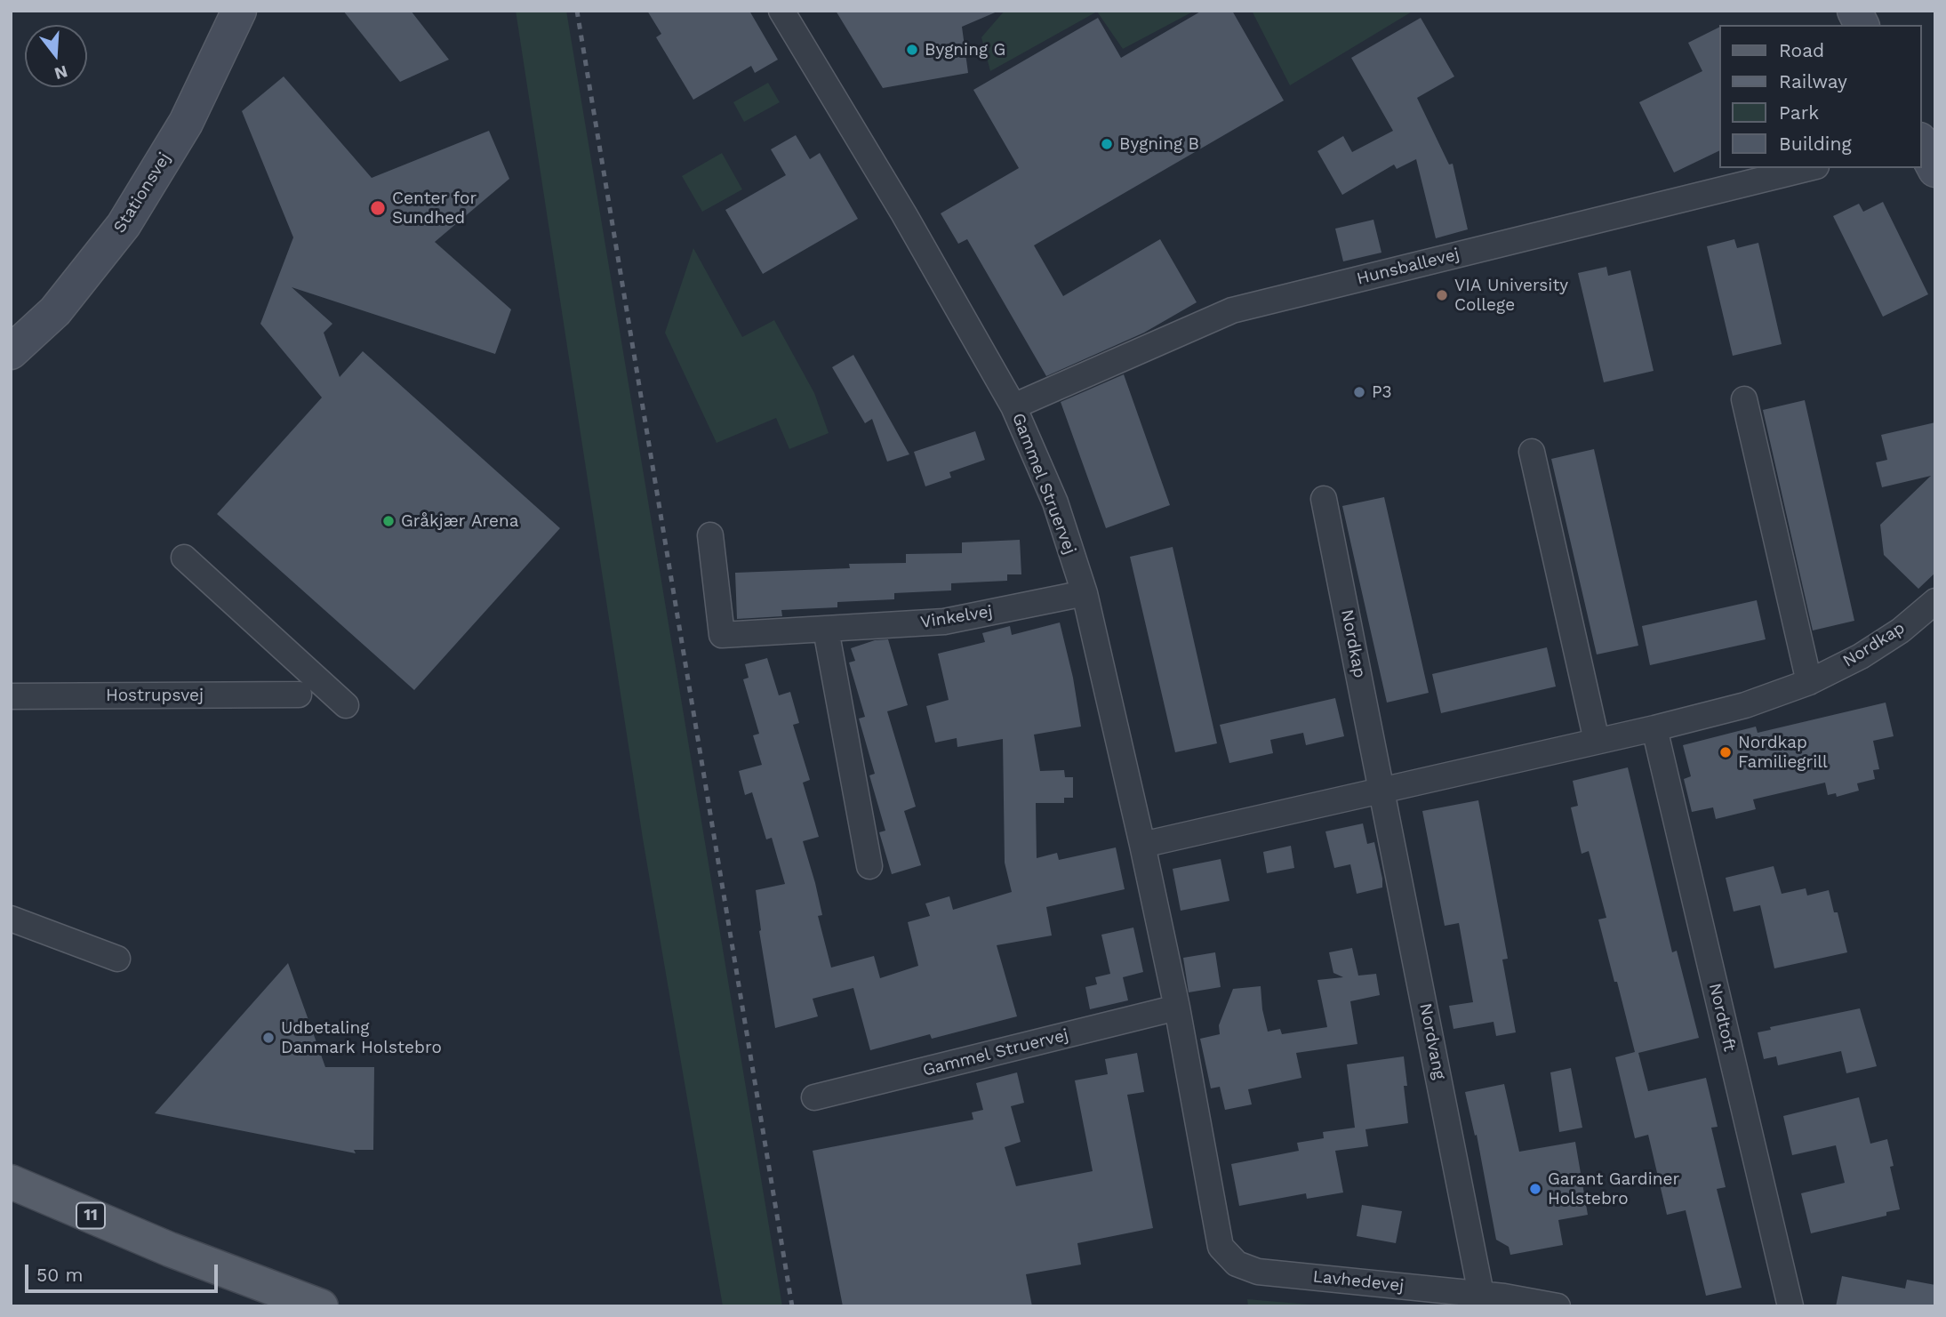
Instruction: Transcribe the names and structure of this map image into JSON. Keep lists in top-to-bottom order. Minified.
{"streets":{"main road":["11"],"street":["Stationsvej","Hunsballevej","Gammel Struervej","Vinkelvej","Nordkap","Hostrupsvej","Nordtoft","Nordvang","Lavhedevej"]},"crossings":[["Hunsballevej","Gammel Struervej"],["Gammel Struervej","Vinkelvej"],["Gammel Struervej","Nordkap"],["Gammel Struervej","Lavhedevej"],["Nordkap","Nordtoft"],["Nordkap","Nordvang"],["Nordvang","Lavhedevej"]],"places":["Bygning G","Bygning B","Center for Sundhed","VIA University College","P3","Gråkjær Arena","Nordkap Familiegrill","Udbetaling Danmark Holstebro","Garant Gardiner Holstebro"],"legend":["Road","Railway","Park","Building"],"scale_bar":"50 m","north":"bottom"}
